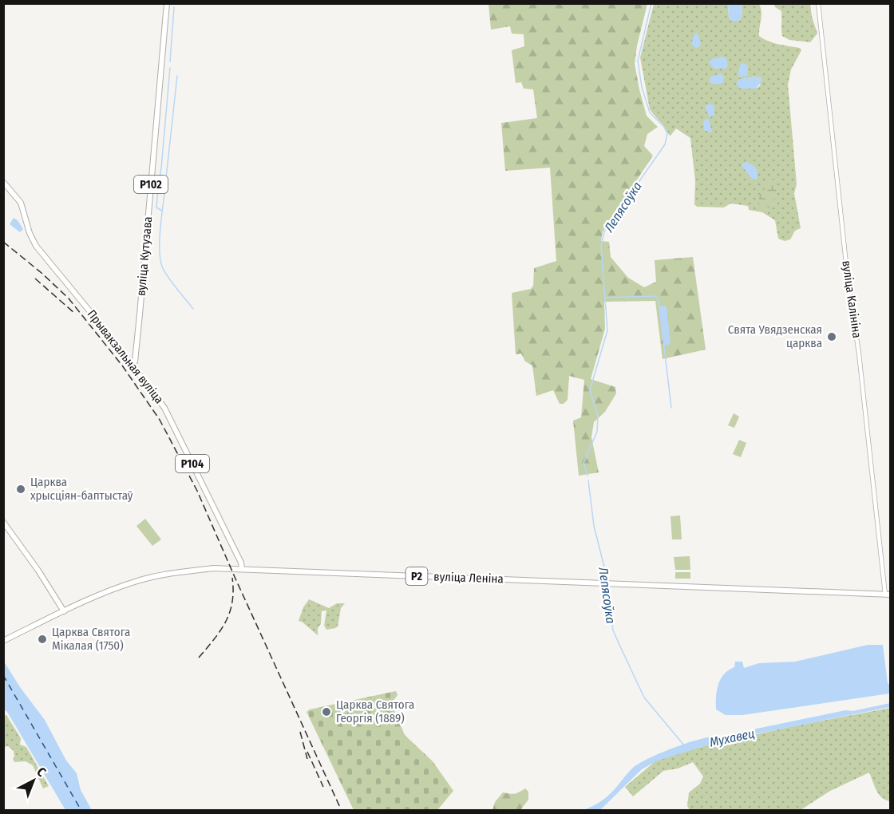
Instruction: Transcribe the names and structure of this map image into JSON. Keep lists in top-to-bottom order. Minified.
{"streets":{"main road":["Р102","вуліца Кутузава","Прывакзальная вуліца","Р104","Р2","вуліца Леніна"],"street":["вуліца Калініна"]},"crossings":[["вуліца Кутузава","Прывакзальная вуліца"],["вуліца Калініна","вуліца Леніна"],["Прывакзальная вуліца","вуліца Леніна"]],"water":["Лепясоўка","Мухавец"],"places":["Свята Увядзенская царква","Царква хрысціян-баптыстаў","Царква Святога Мікалая (1750)","Царква Святога Георгія (1889)"],"north":"top right"}
